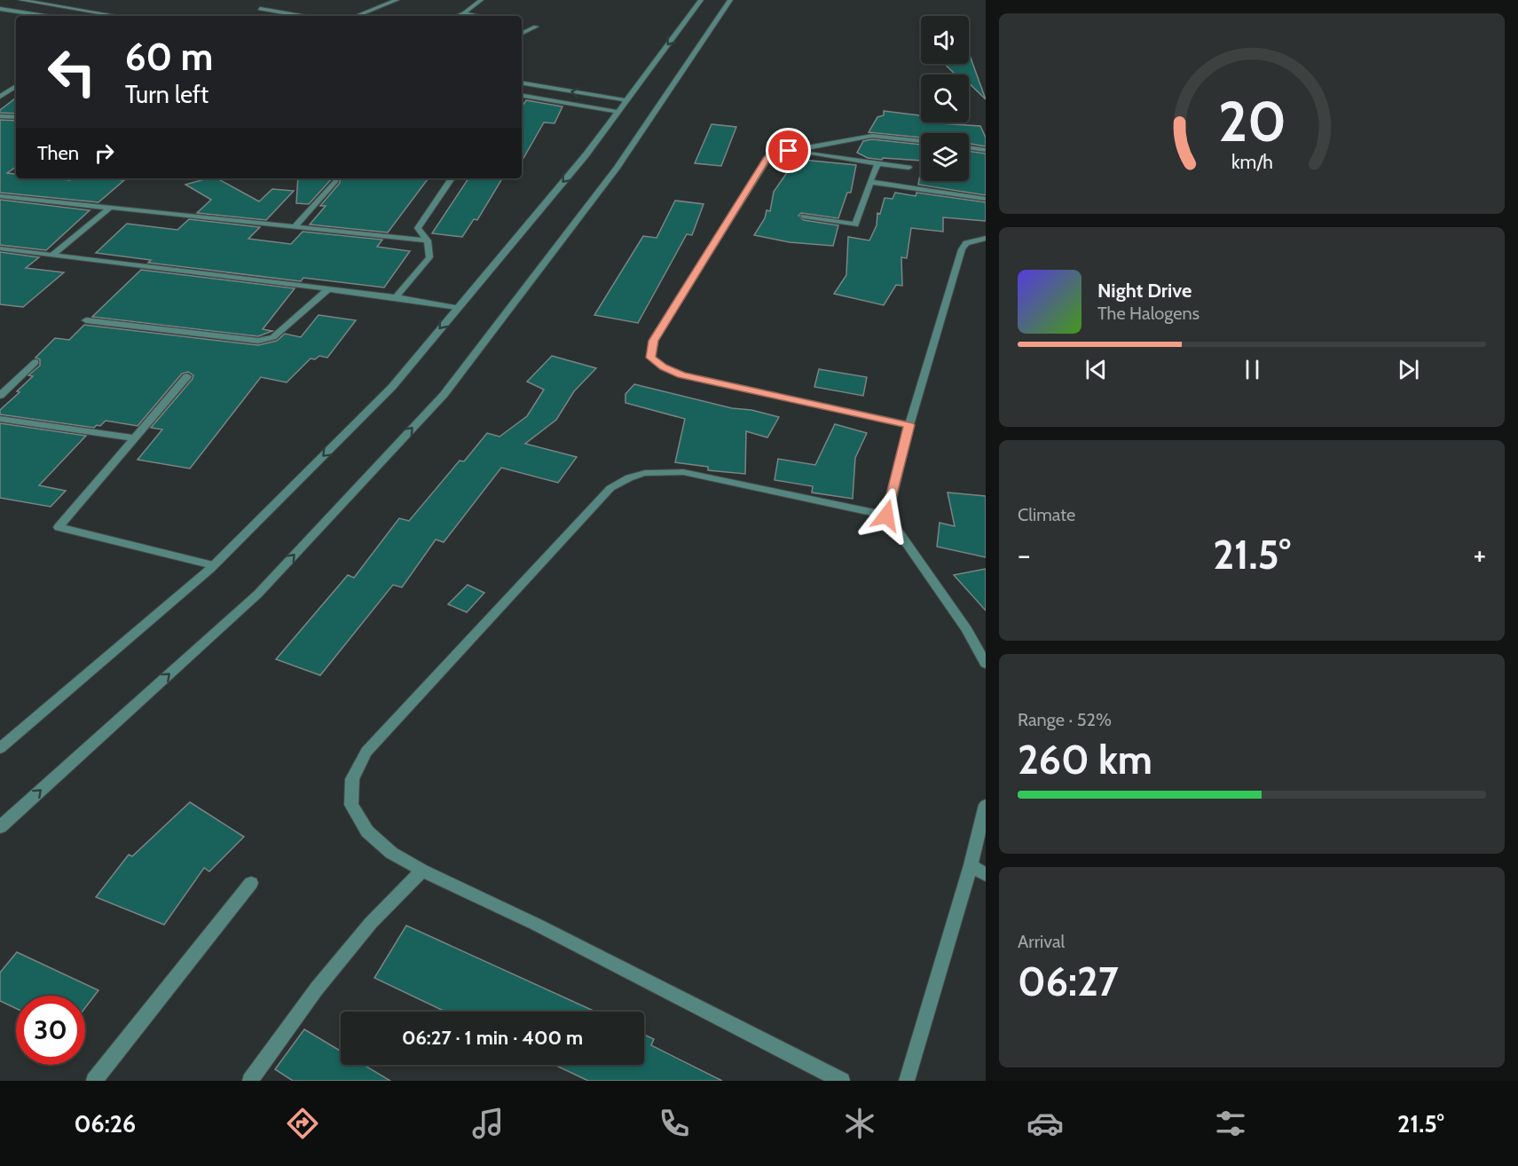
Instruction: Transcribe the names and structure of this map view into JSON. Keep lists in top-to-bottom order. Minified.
{"page":{"turn":["60 m","Turn left"],"then":"Then","song":["Night Drive","The Halogens"],"tile":["Climate",["Range · 52%","260 km"],["Arrival","06:27"]],"heat":["−","21.5°","+"],"limit":"30","trip":"06:27 · 1 min · 400 m","tabs":["06:26","21.5°"],"gauge":["20","km/h"]}}
